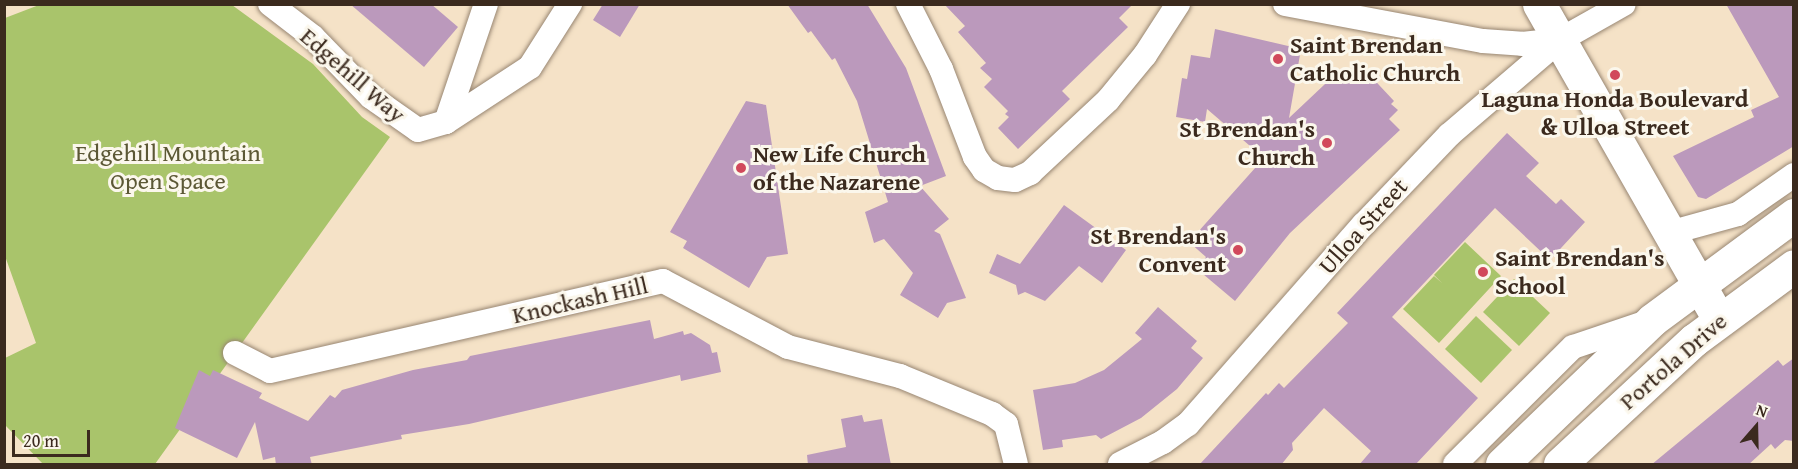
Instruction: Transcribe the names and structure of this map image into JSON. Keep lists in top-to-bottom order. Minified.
{"streets":{"main road":["Portola Drive"],"street":["Edgehill Way","Ulloa Street","Knockash Hill"]},"parks":["Edgehill Mountain Open Space"],"places":["Saint Brendan Catholic Church","Laguna Honda Boulevard & Ulloa Street","St Brendan's Church","New Life Church of the Nazarene","St Brendan's Convent","Saint Brendan's School"],"scale_bar":"20 m","north":"top"}
